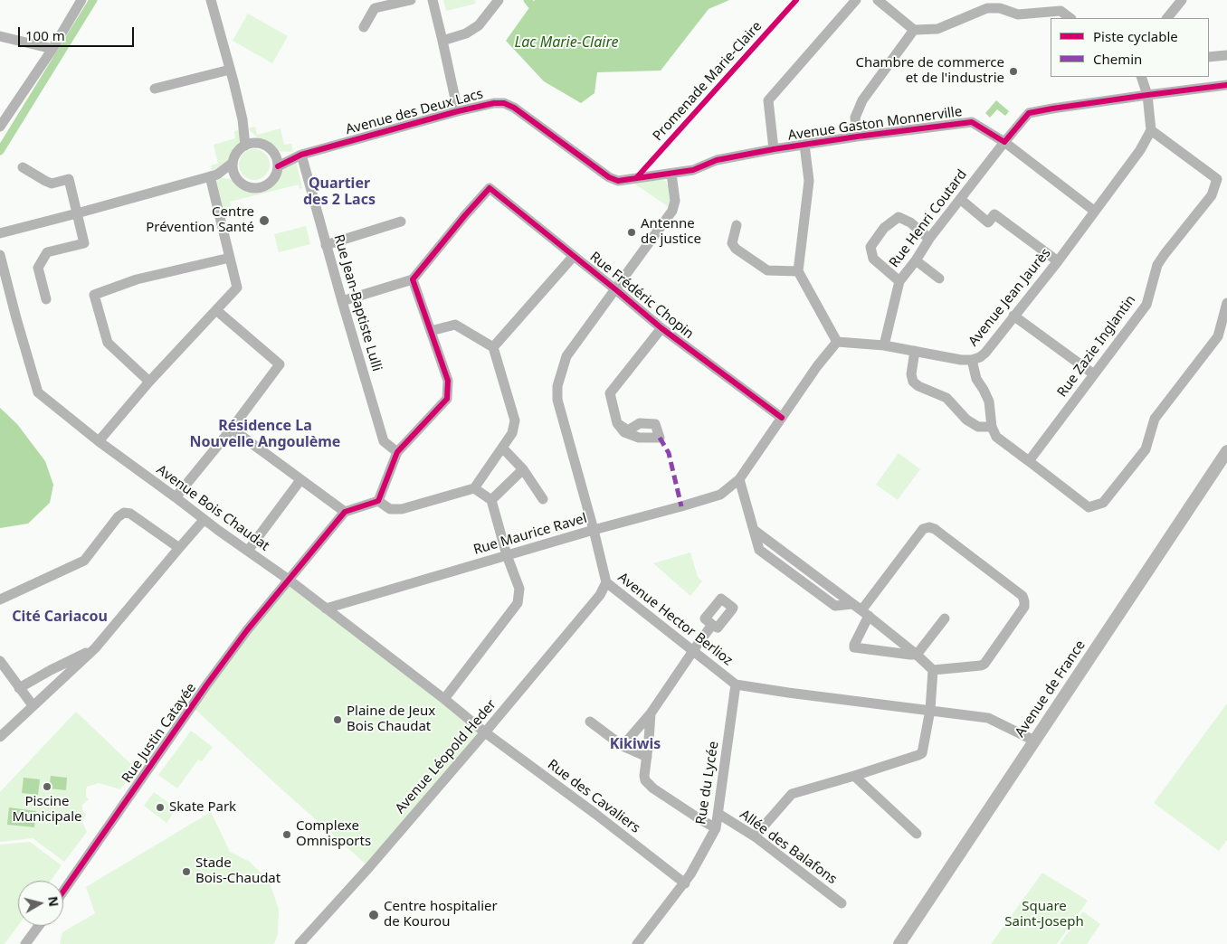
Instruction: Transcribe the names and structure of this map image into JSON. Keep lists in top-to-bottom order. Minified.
{"streets":{"main road":["Avenue de France"],"street":["Avenue des Deux Lacs","Avenue Gaston Monnerville","Rue Henri Coutard","Rue Frédéric Chopin","Avenue Jean Jaurès","Rue Jean-Baptiste Lulli","Rue Zazie Inglantin","Avenue Bois Chaudat","Rue Maurice Ravel","Avenue Hector Berlioz","Rue Justin Catayée","Avenue Léopold Heder","Rue du Lycée","Rue des Cavaliers","Allée des Balafons"],"cycle path":["Promenade Marie-Claire"]},"crossings":[["Avenue des Deux Lacs","Avenue Gaston Monnerville"],["Avenue des Deux Lacs","Rue Jean-Baptiste Lulli"],["Avenue des Deux Lacs","Avenue Hector Berlioz"],["Avenue Gaston Monnerville","Rue Henri Coutard"],["Avenue Gaston Monnerville","Avenue Jean Jaurès"],["Avenue Gaston Monnerville","Avenue Hector Berlioz"],["Rue Henri Coutard","Avenue Jean Jaurès"],["Rue Frédéric Chopin","Rue Maurice Ravel"],["Rue Frédéric Chopin","Avenue Hector Berlioz"],["Avenue Jean Jaurès","Rue Zazie Inglantin"],["Avenue Jean Jaurès","Rue Maurice Ravel"],["Avenue Bois Chaudat","Rue Maurice Ravel"],["Avenue Bois Chaudat","Rue Justin Catayée"],["Avenue Bois Chaudat","Avenue Léopold Heder"],["Avenue Bois Chaudat","Rue des Cavaliers"],["Rue Maurice Ravel","Avenue Hector Berlioz"],["Avenue Hector Berlioz","Avenue de France"],["Avenue Hector Berlioz","Avenue Léopold Heder"],["Avenue Hector Berlioz","Rue du Lycée"],["Avenue Léopold Heder","Rue des Cavaliers"],["Rue du Lycée","Rue des Cavaliers"],["Rue du Lycée","Allée des Balafons"]],"districts":["Quartier des 2 Lacs","Résidence La Nouvelle Angoulème","Cité Cariacou","Kikiwis"],"water":["Lac Marie-Claire"],"parks":["Square Saint-Joseph"],"places":["Chambre de commerce et de l'industrie","Centre Prévention Santé","Antenne de justice","Plaine de Jeux Bois Chaudat","Piscine Municipale","Skate Park","Complexe Omnisports","Stade Bois-Chaudat","Centre hospitalier de Kourou"],"legend":["Piste cyclable","Chemin"],"scale_bar":"100 m","north":"right"}
